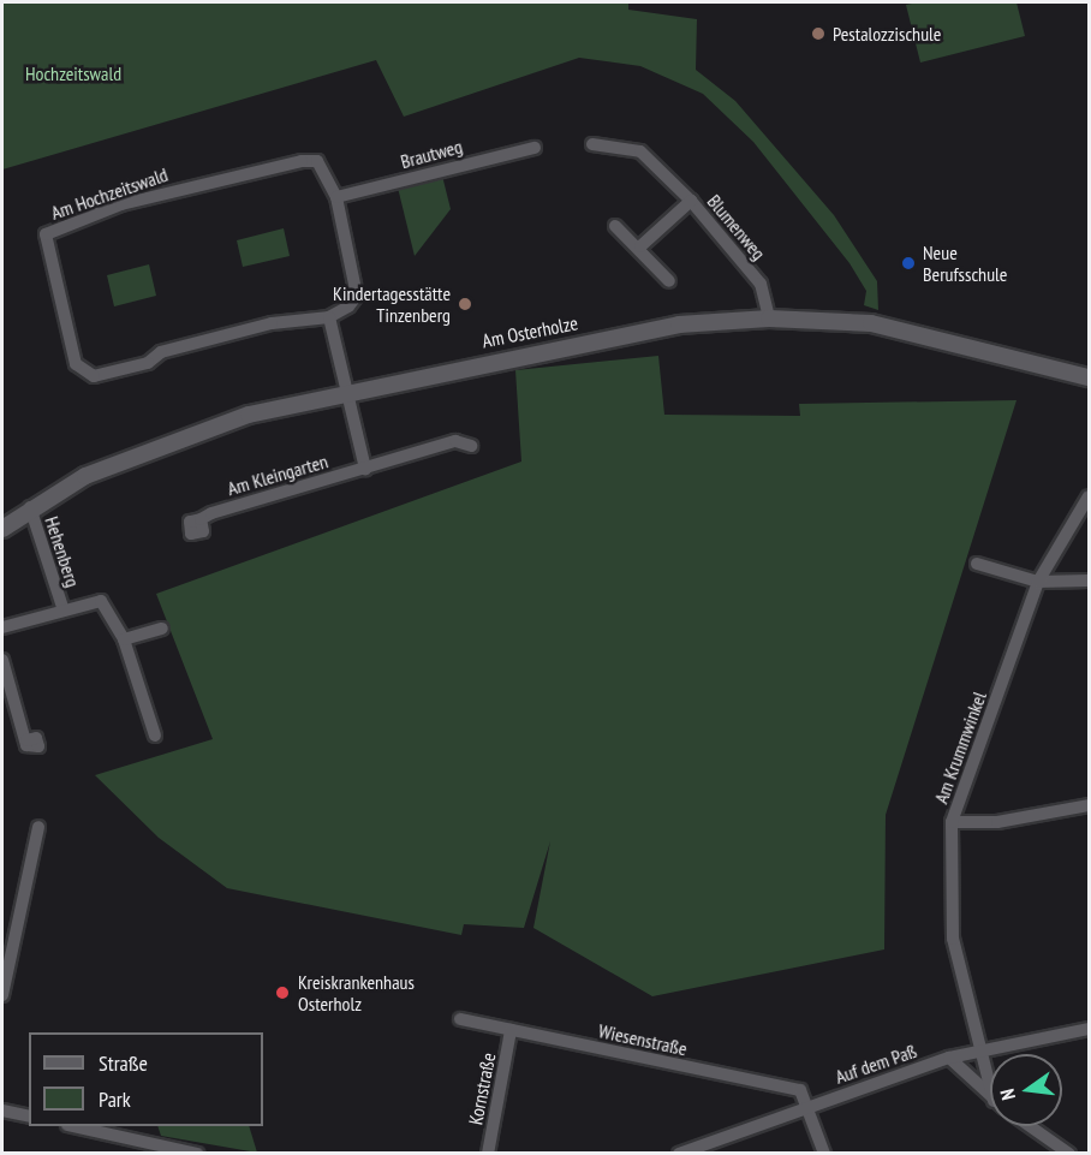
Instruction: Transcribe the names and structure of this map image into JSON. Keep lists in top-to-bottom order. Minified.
{"streets":{"street":["Brautweg","Am Hochzeitswald","Blumenweg","Am Osterholze","Am Kleingarten","Hehenberg","Am Krummwinkel","Wiesenstraße","Auf dem Paß","Kornstraße"]},"crossings":[["Brautweg","Am Hochzeitswald"],["Blumenweg","Am Osterholze"],["Am Osterholze","Hehenberg"],["Am Krummwinkel","Auf dem Paß"],["Wiesenstraße","Auf dem Paß"],["Wiesenstraße","Kornstraße"]],"parks":["Hochzeitswald"],"places":["Pestalozzischule","Neue Berufsschule","Kindertagesstätte Tinzenberg","Kreiskrankenhaus Osterholz"],"legend":["Straße","Park"],"north":"left"}
